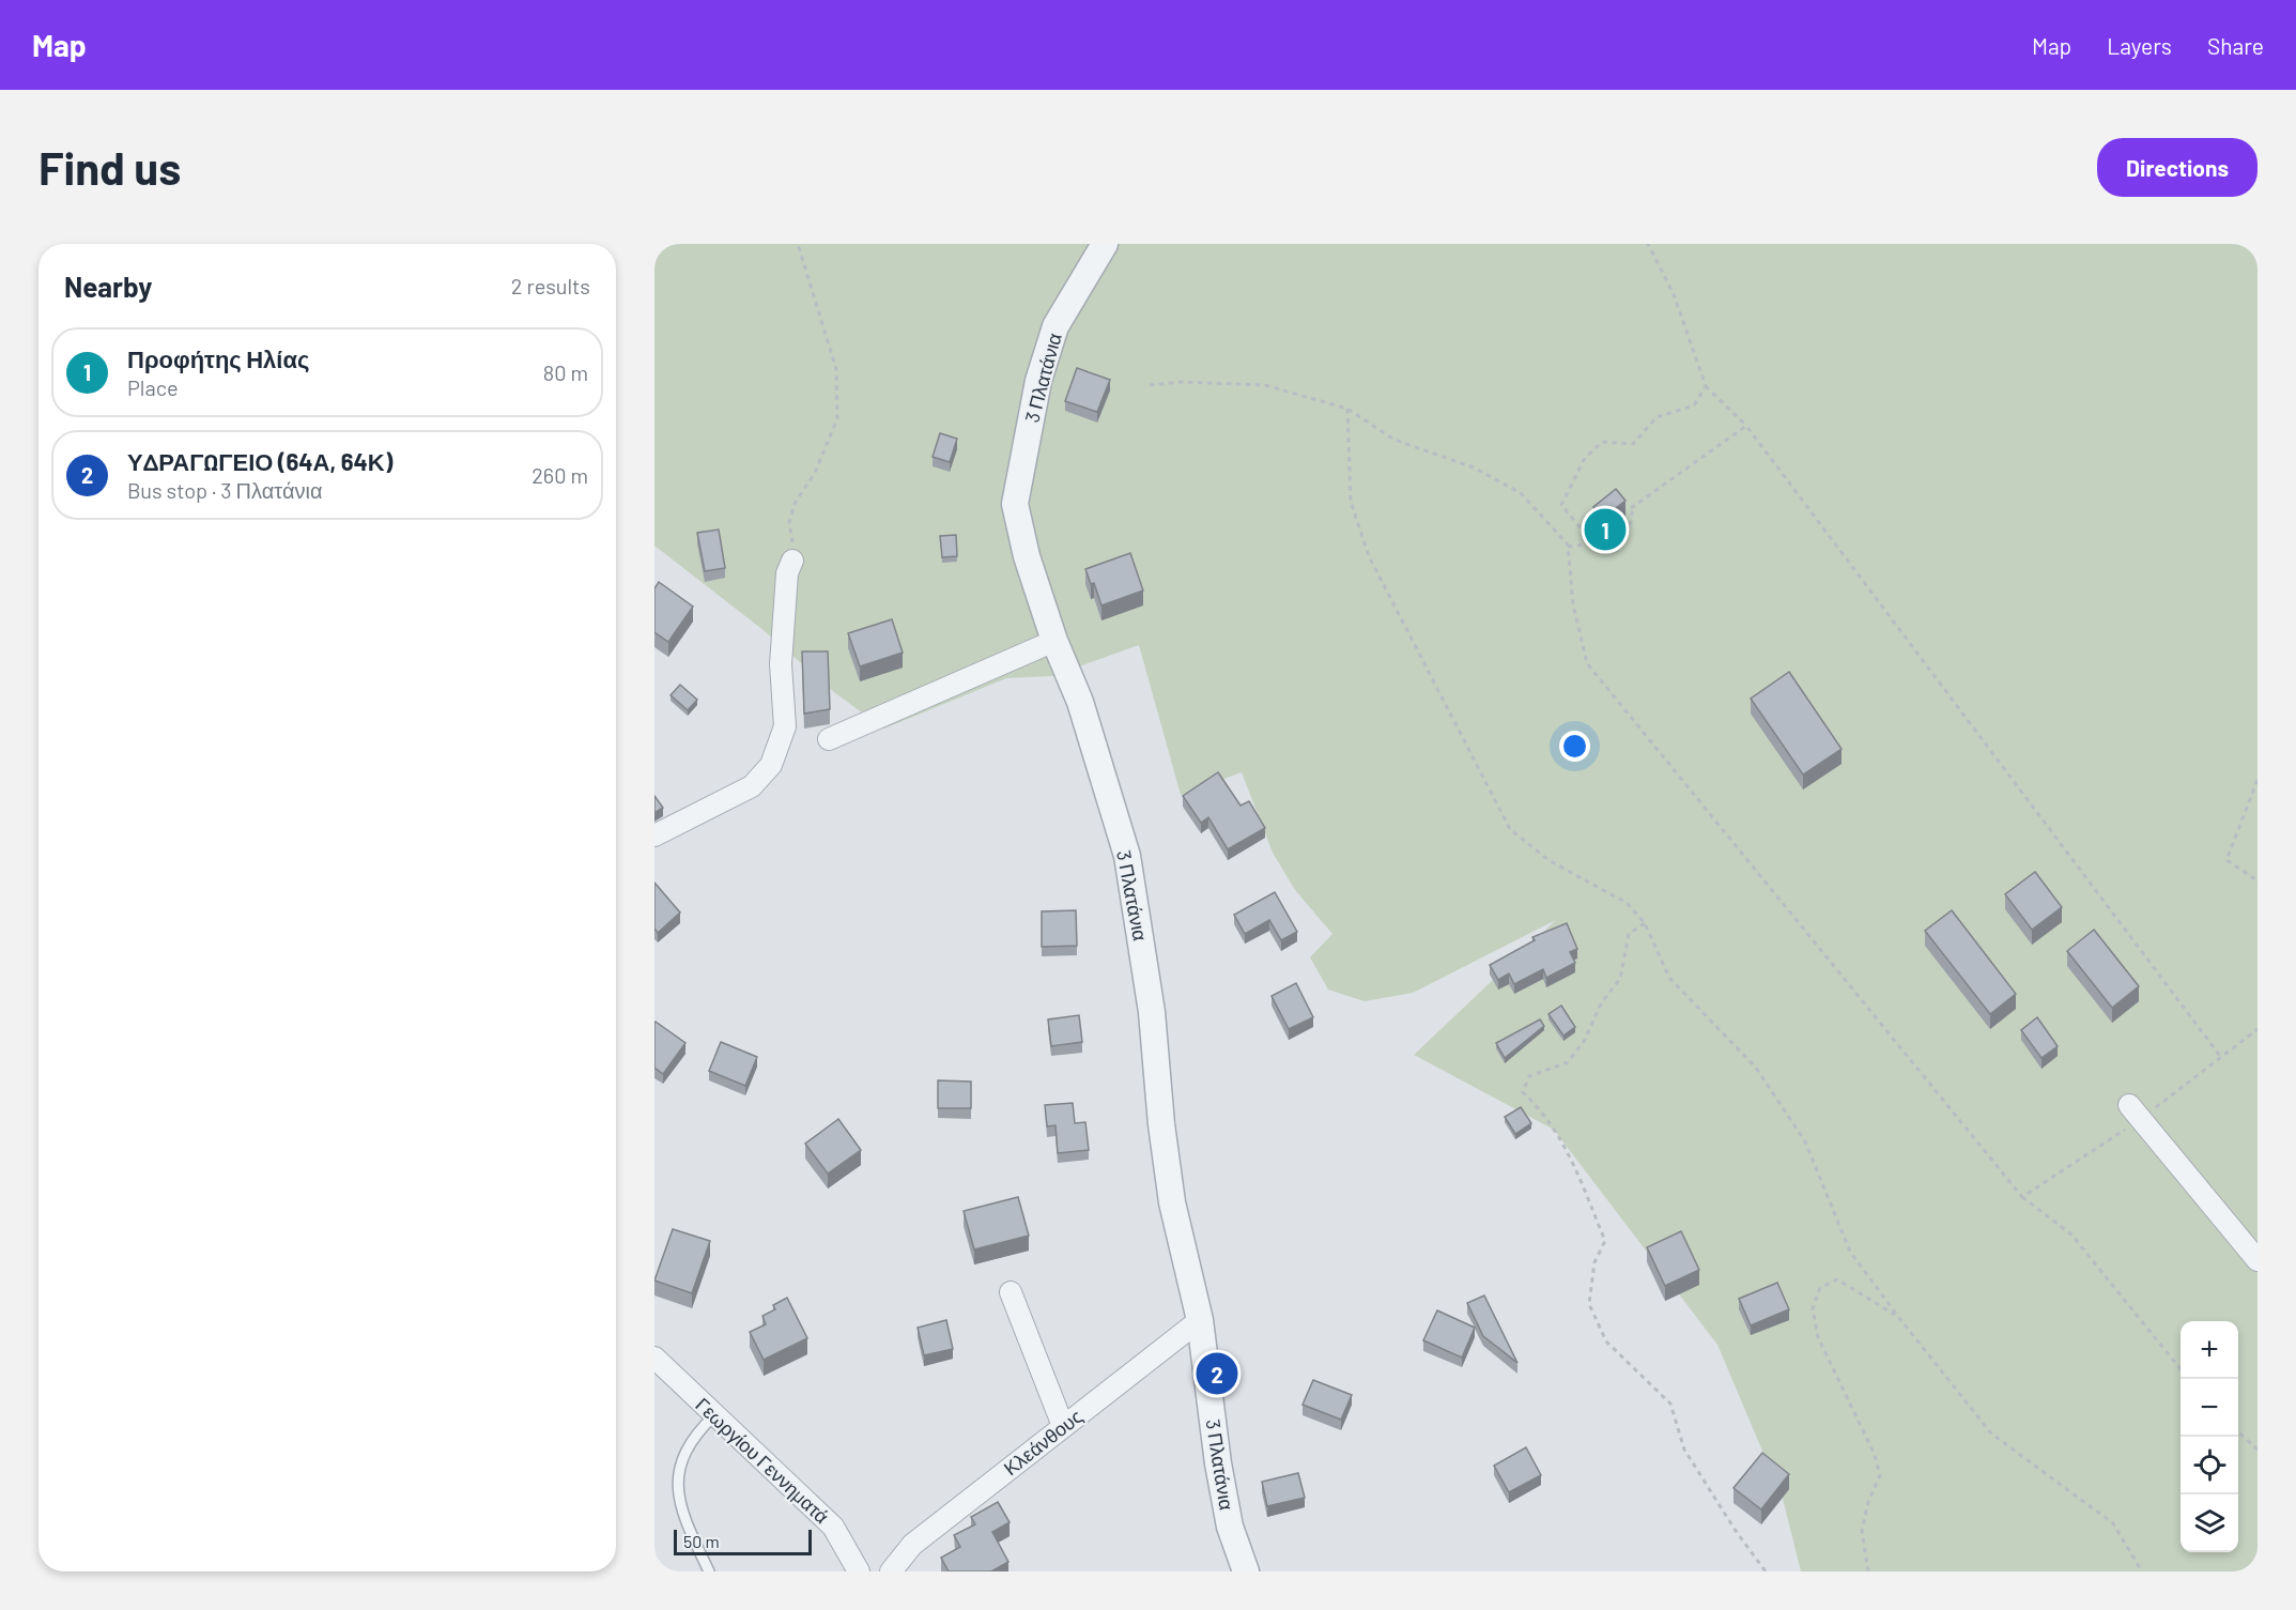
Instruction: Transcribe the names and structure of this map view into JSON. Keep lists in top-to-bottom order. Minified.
{"streets":{"street":["3 Πλατάνια","Κλεάνθους","Γεωργίου Γεννηματά"]},"crossings":[["3 Πλατάνια","Κλεάνθους"]],"scale_bar":"50 m","page":{"header":"Map","nav":["Map","Layers","Share"],"buttons":"Directions","title":"Find us","heading":["Nearby","2 results"],"list":[{"mark":"1","name":"Προφήτης Ηλίας","note":"Place","value":"80 m"},{"mark":"2","name":"ΥΔΡΑΓΩΓΕΙΟ (64Α, 64Κ)","note":"Bus stop · 3 Πλατάνια","value":"260 m"}],"pins":["1","2"],"map_buttons":["+","−"],"scale":"50 m"}}
